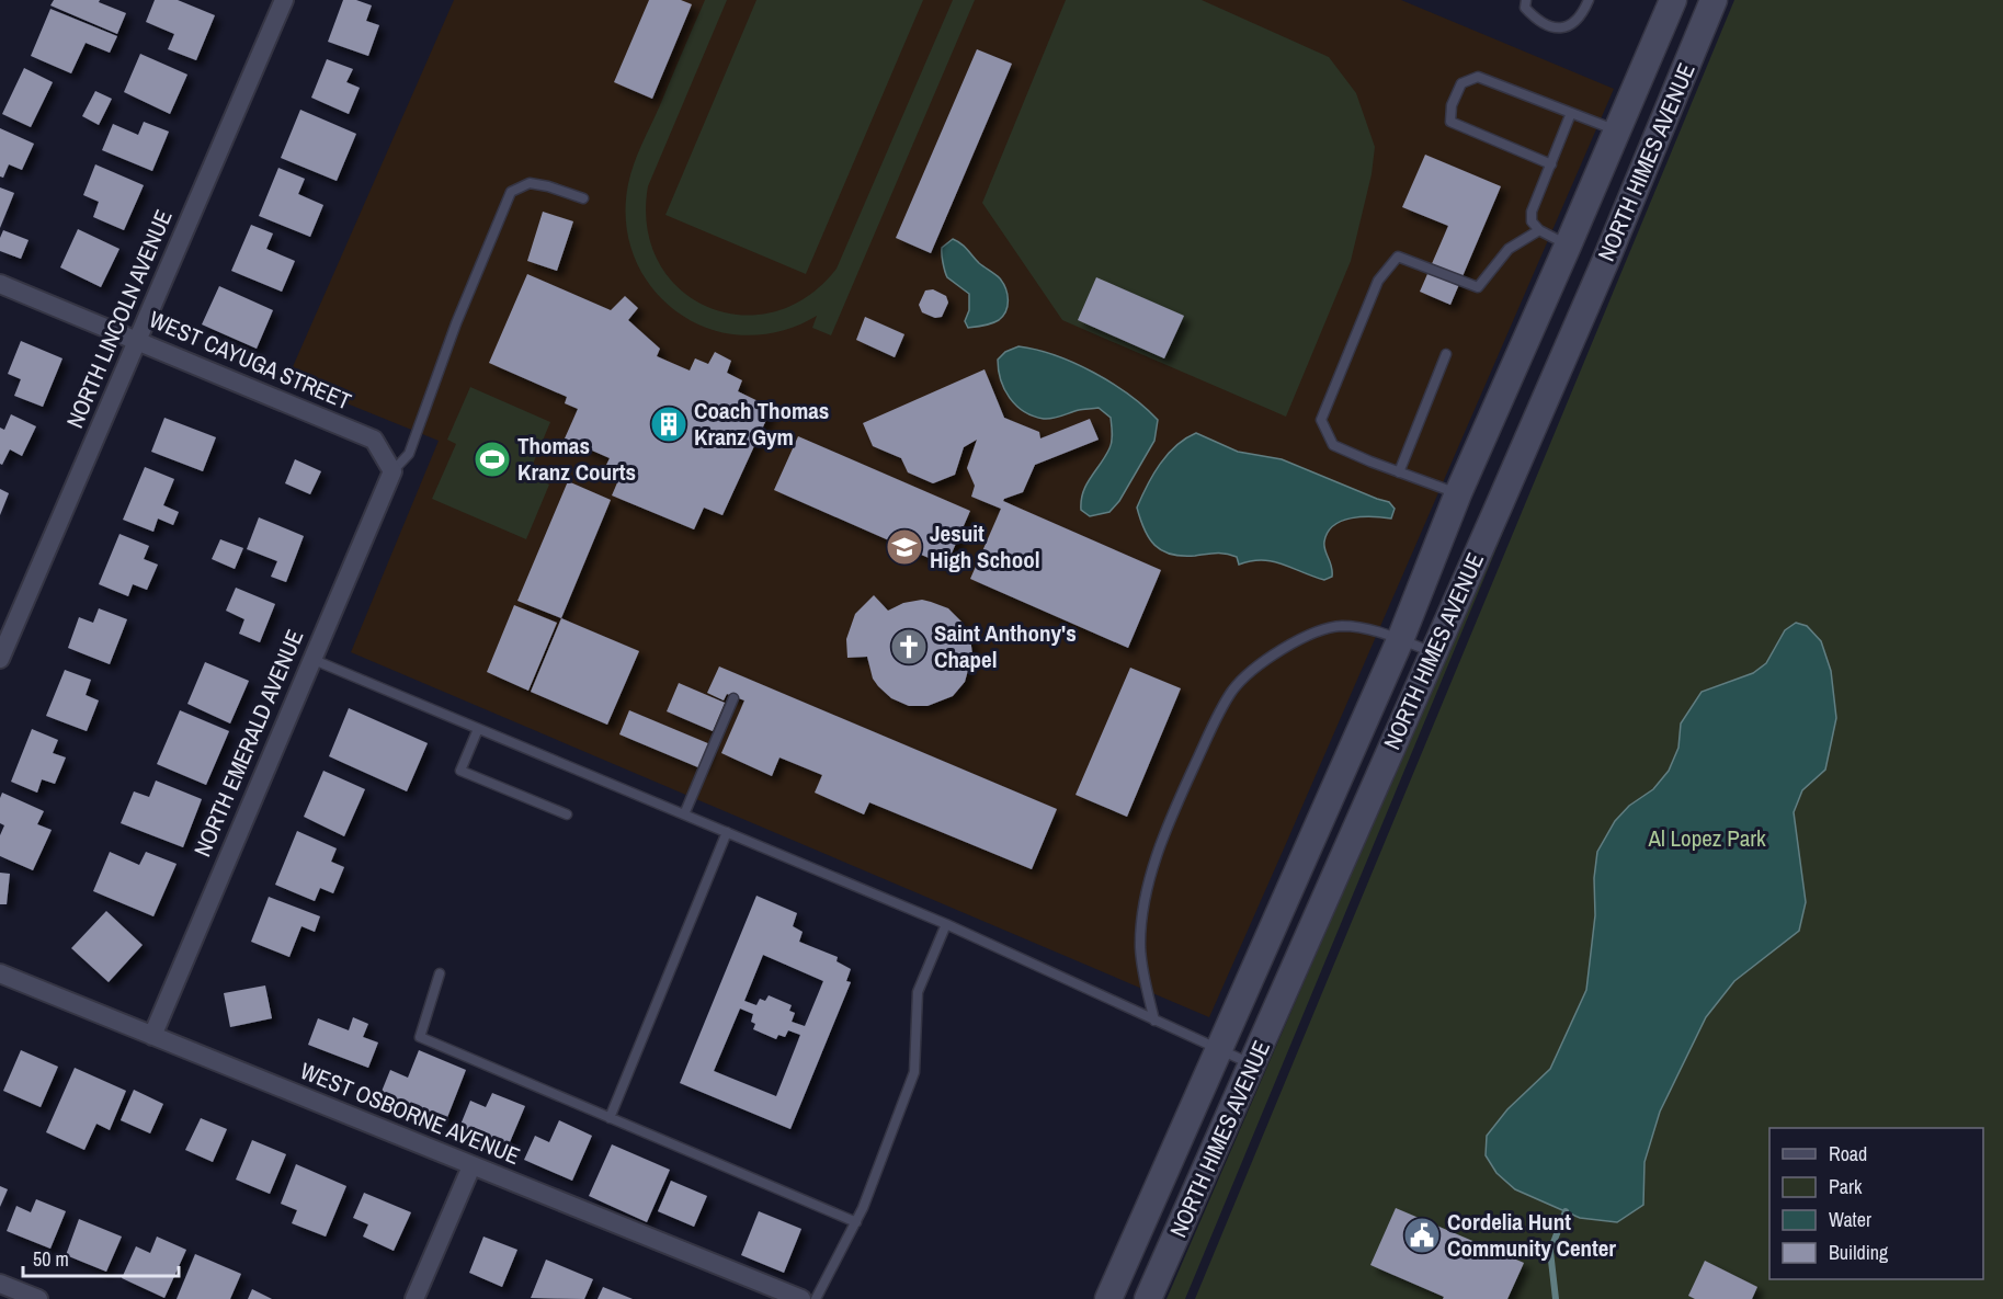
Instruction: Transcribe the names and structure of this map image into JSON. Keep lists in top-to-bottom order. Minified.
{"streets":{"street":["NORTH HIMES AVENUE","NORTH LINCOLN AVENUE","WEST CAYUGA STREET","NORTH EMERALD AVENUE","WEST OSBORNE AVENUE"]},"crossings":[["NORTH LINCOLN AVENUE","WEST CAYUGA STREET"],["WEST CAYUGA STREET","NORTH EMERALD AVENUE"],["NORTH EMERALD AVENUE","WEST OSBORNE AVENUE"]],"parks":["Al Lopez Park"],"places":{"building":["Coach Thomas Kranz Gym"],"sports":["Thomas Kranz Courts"],"school or university":["Jesuit High School"],"church":["Saint Anthony's Chapel"],"public building":["Cordelia Hunt Community Center"]},"legend":["Road","Park","Water","Building"],"scale_bar":"50 m"}
